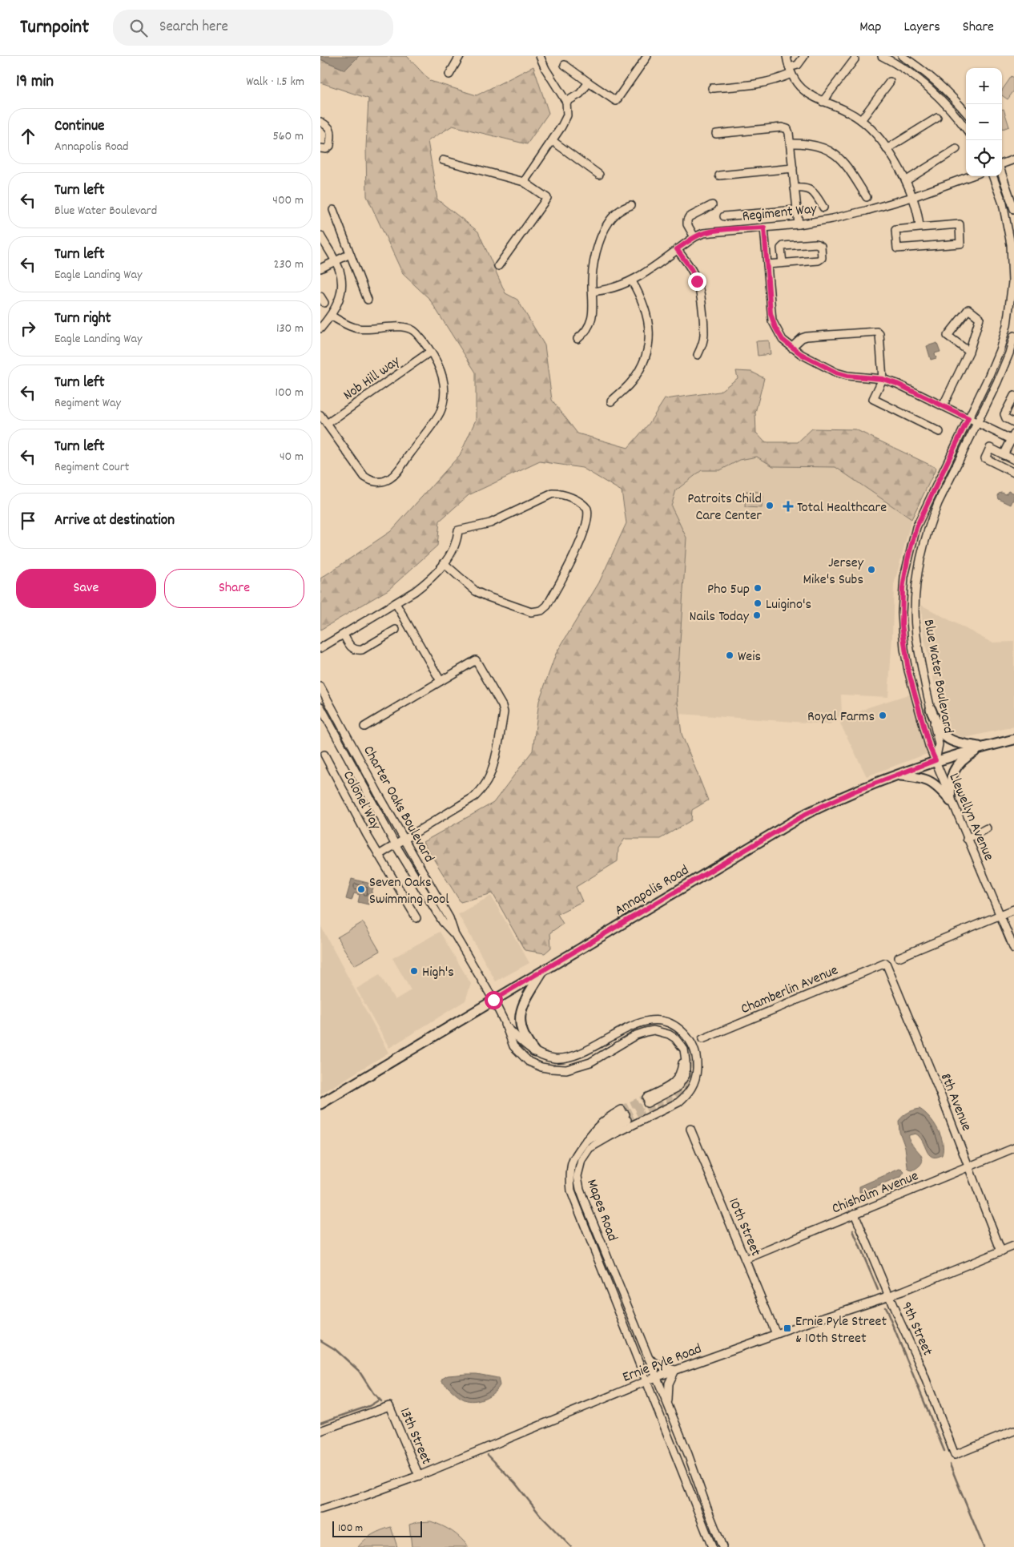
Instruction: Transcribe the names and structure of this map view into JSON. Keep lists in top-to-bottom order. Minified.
{"streets":{"main road":["Annapolis Road"],"street":["Regiment Way","Nob Hill way","Blue Water Boulevard","Colonel Way","Charter Oaks Boulevard","Llewellyn Avenue","Chamberlin Avenue","8th Avenue","Chisholm Avenue","Mapes Road","10th Street","9th Street","Ernie Pyle Road","13th Street"]},"crossings":[["Blue Water Boulevard","Llewellyn Avenue"],["Blue Water Boulevard","Annapolis Road"],["Charter Oaks Boulevard","Annapolis Road"],["Charter Oaks Boulevard","Mapes Road"],["Llewellyn Avenue","Annapolis Road"],["Annapolis Road","Mapes Road"],["Chamberlin Avenue","8th Avenue"],["8th Avenue","Chisholm Avenue"],["8th Avenue","Ernie Pyle Road"],["Chisholm Avenue","10th Street"],["Chisholm Avenue","9th Street"],["Mapes Road","Ernie Pyle Road"],["10th Street","Ernie Pyle Road"],["9th Street","Ernie Pyle Road"],["Ernie Pyle Road","13th Street"]],"places":{"other":["Patroits Child Care Center","Jersey Mike's Subs","Pho 5up","Luigino's","Nails Today","Weis","Royal Farms","Seven Oaks Swimming Pool","High's"],"health":["Total Healthcare"],"transit":["Ernie Pyle Street & 10th Street"]},"scale_bar":"100 m","page":{"header":"Turnpoint","search":"Search here","nav":["Map","Layers","Share"],"heading":["19 min","Walk · 1.5 km"],"map_buttons":["+","−"],"list":[["Continue","Annapolis Road","560 m"],["Turn left","Blue Water Boulevard","400 m"],["Turn left","Eagle Landing Way","230 m"],["Turn right","Eagle Landing Way","130 m"],["Turn left","Regiment Way","100 m"],["Turn left","Regiment Court","40 m"],"Arrive at destination"],"buttons":["Save","Share"],"scale":"100 m"}}
